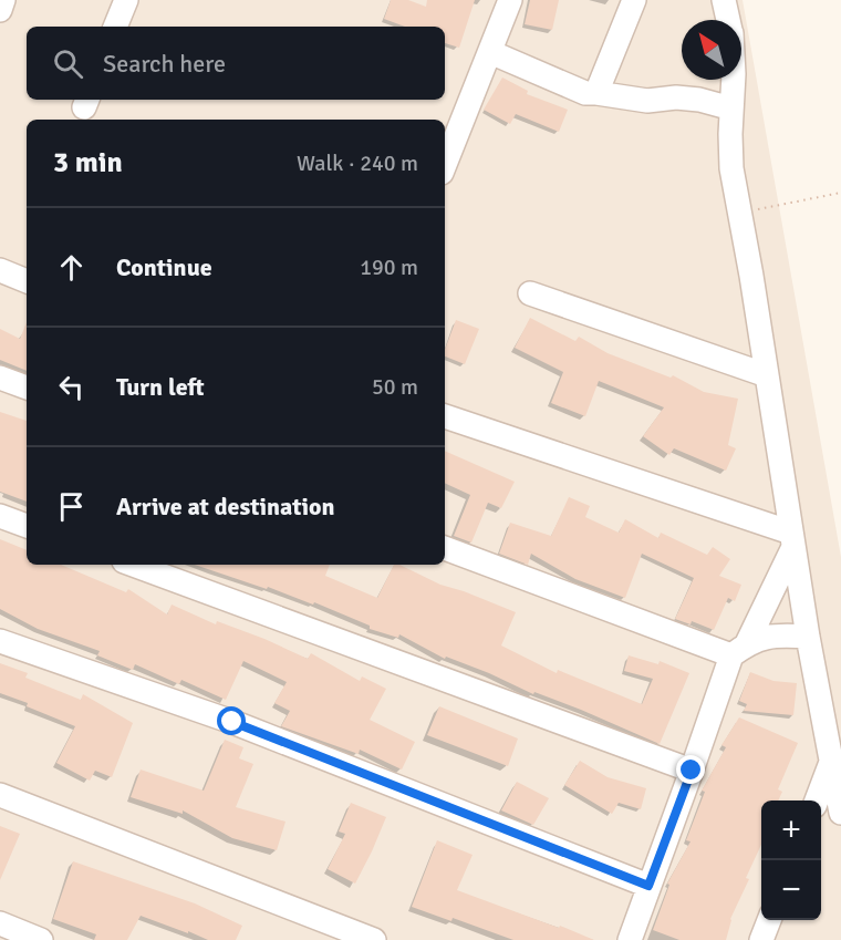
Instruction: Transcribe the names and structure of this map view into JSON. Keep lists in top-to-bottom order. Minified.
{"north":"top left","page":{"search":"Search here","heading":["3 min","Walk · 240 m"],"list":[["Continue","190 m"],["Turn left","50 m"],"Arrive at destination"],"map_buttons":["+","−"]}}
